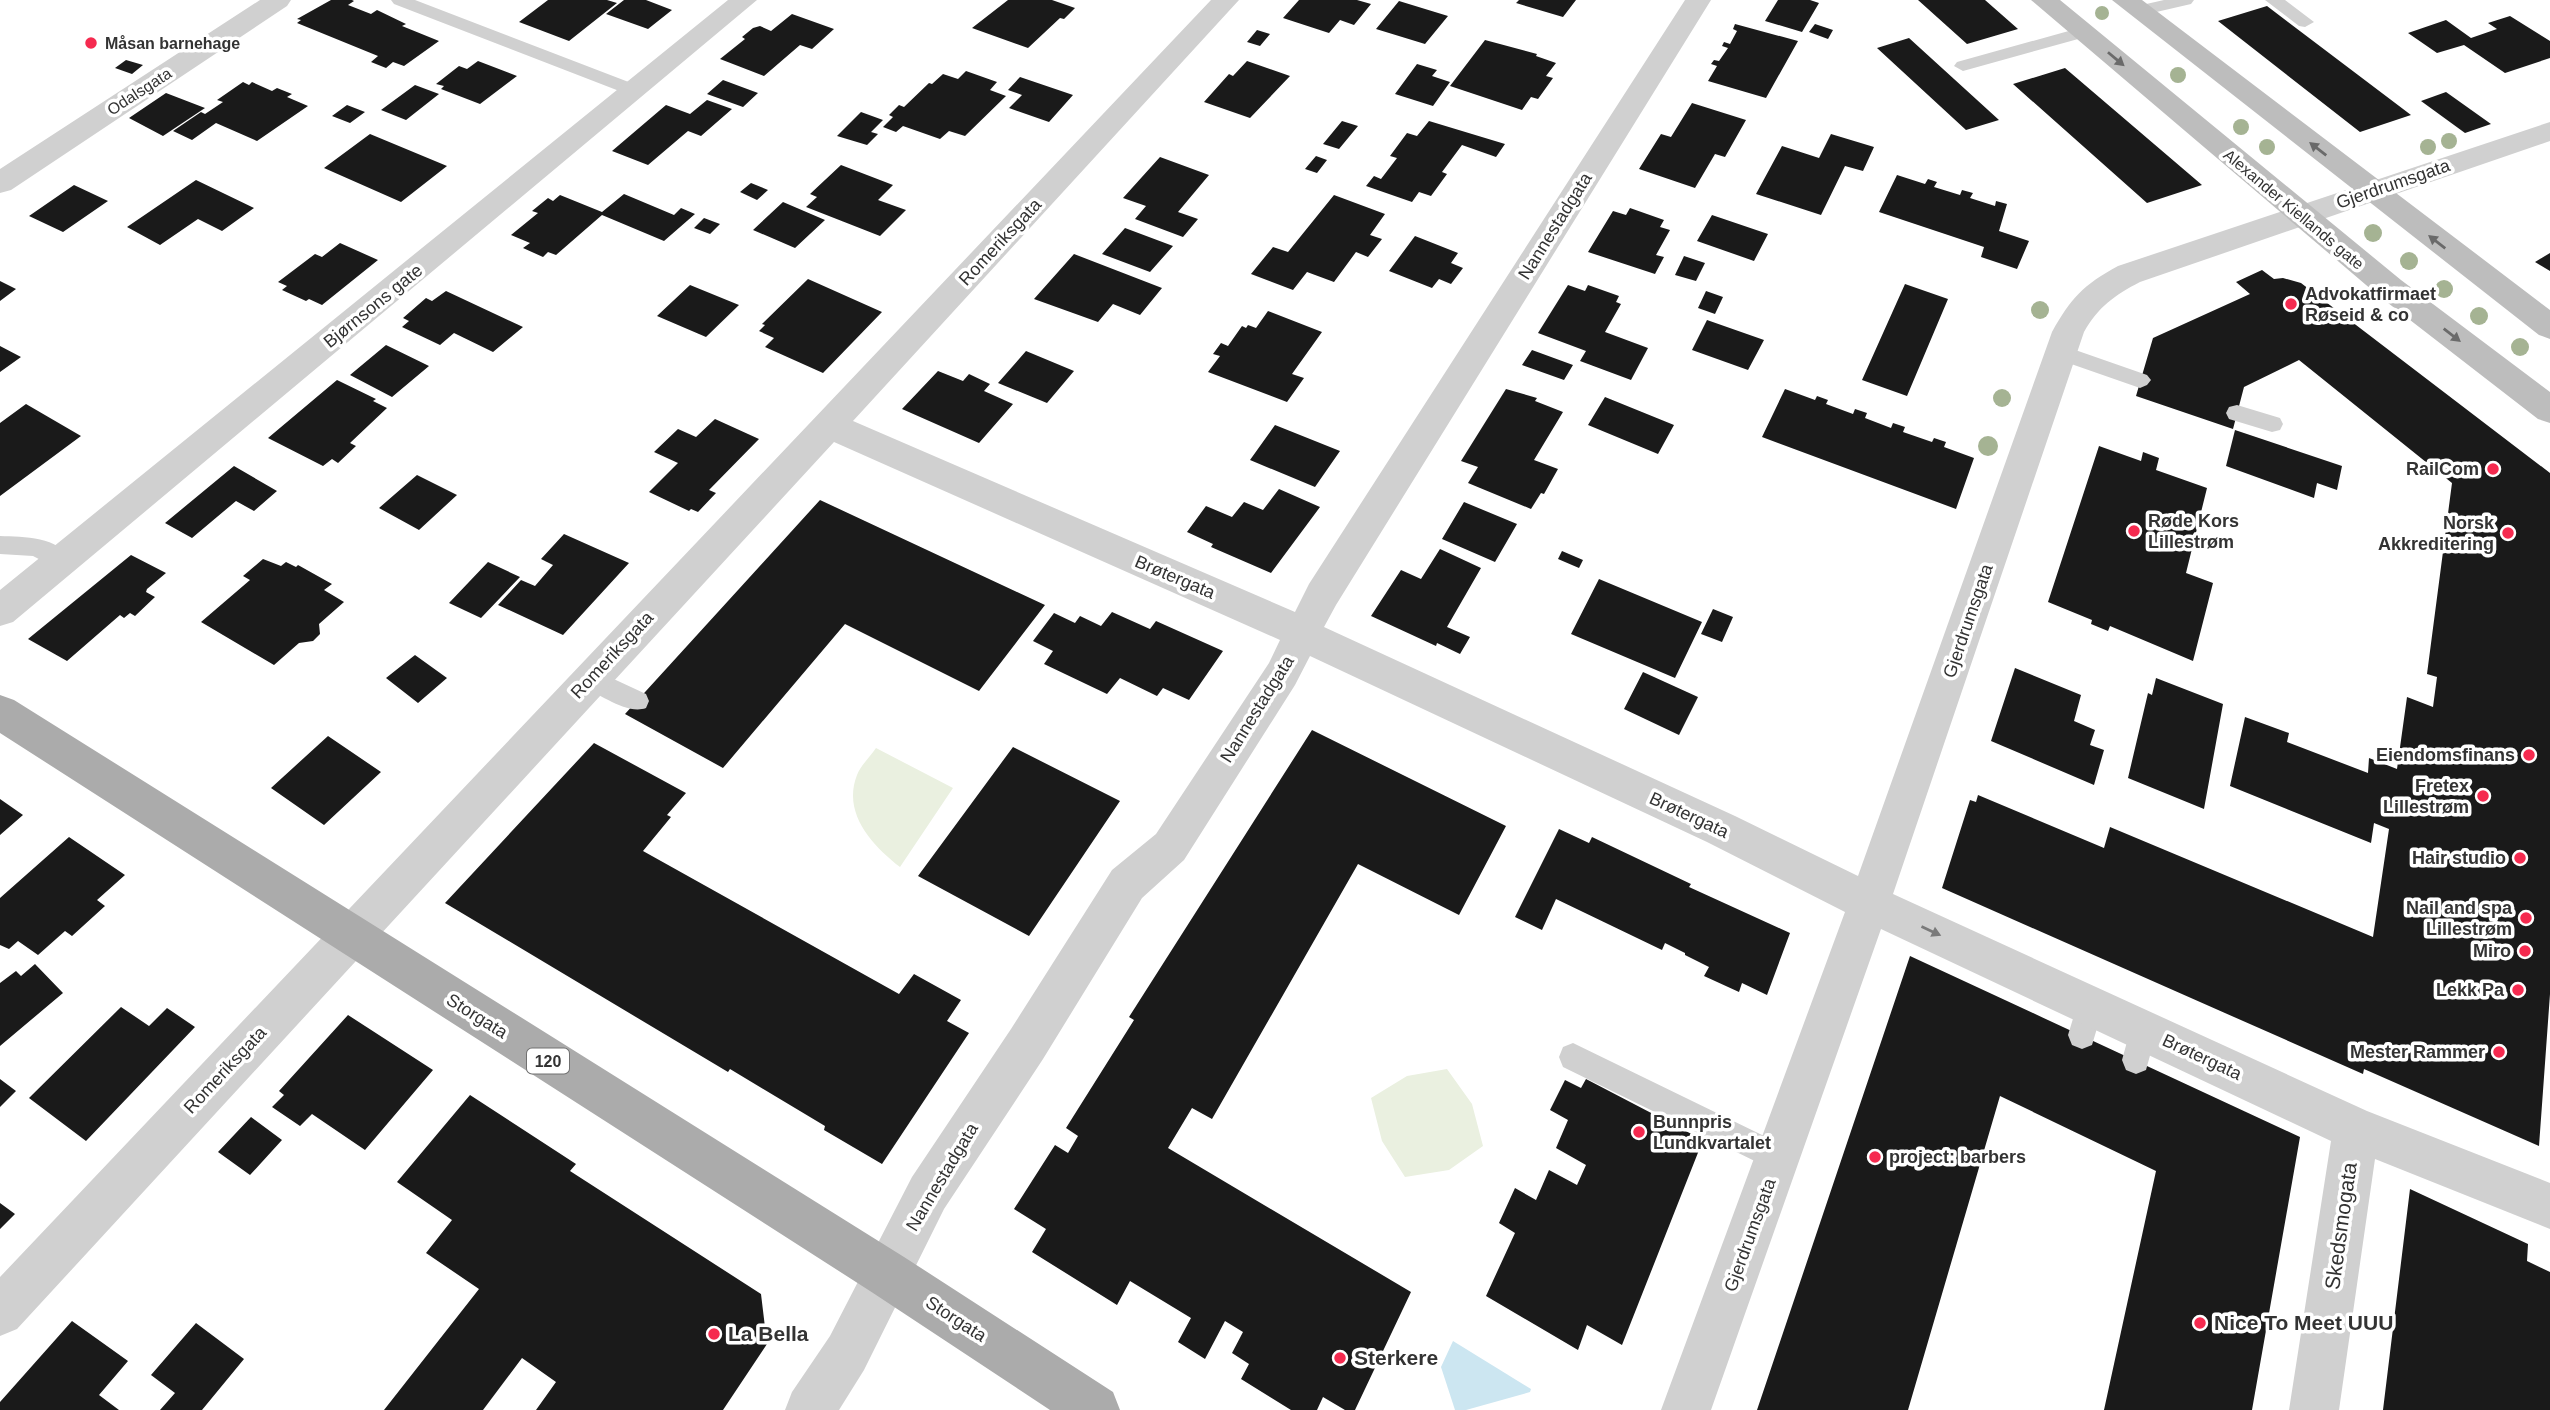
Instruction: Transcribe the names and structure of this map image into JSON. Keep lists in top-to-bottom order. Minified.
{"streets":{"main road":["Storgata","120"],"street":["Odalsgata","Gjerdrumsgata","Alexander Kiellands gate","Nannestadgata","Romeriksgata","Bjørnsons gate","Brøtergata","Skedsmogata"]},"crossings":[["Gjerdrumsgata","Alexander Kiellands gate"],["Gjerdrumsgata","Brøtergata"],["Nannestadgata","Brøtergata"],["Nannestadgata","Storgata"],["Romeriksgata","Brøtergata"],["Romeriksgata","Storgata"],["Brøtergata","Skedsmogata"]],"places":["Måsan barnehage","Advokatfirmaet Røseid & co","RailCom","Røde Kors Lillestrøm","Norsk Akkreditering","Eiendomsfinans","Fretex Lillestrøm","Hair studio","Nail and spa Lillestrøm","Miro","Lekk Pa","Mester Rammer","Bunnpris Lundkvartalet","project: barbers","Nice To Meet UUU","La Bella","Sterkere"]}
